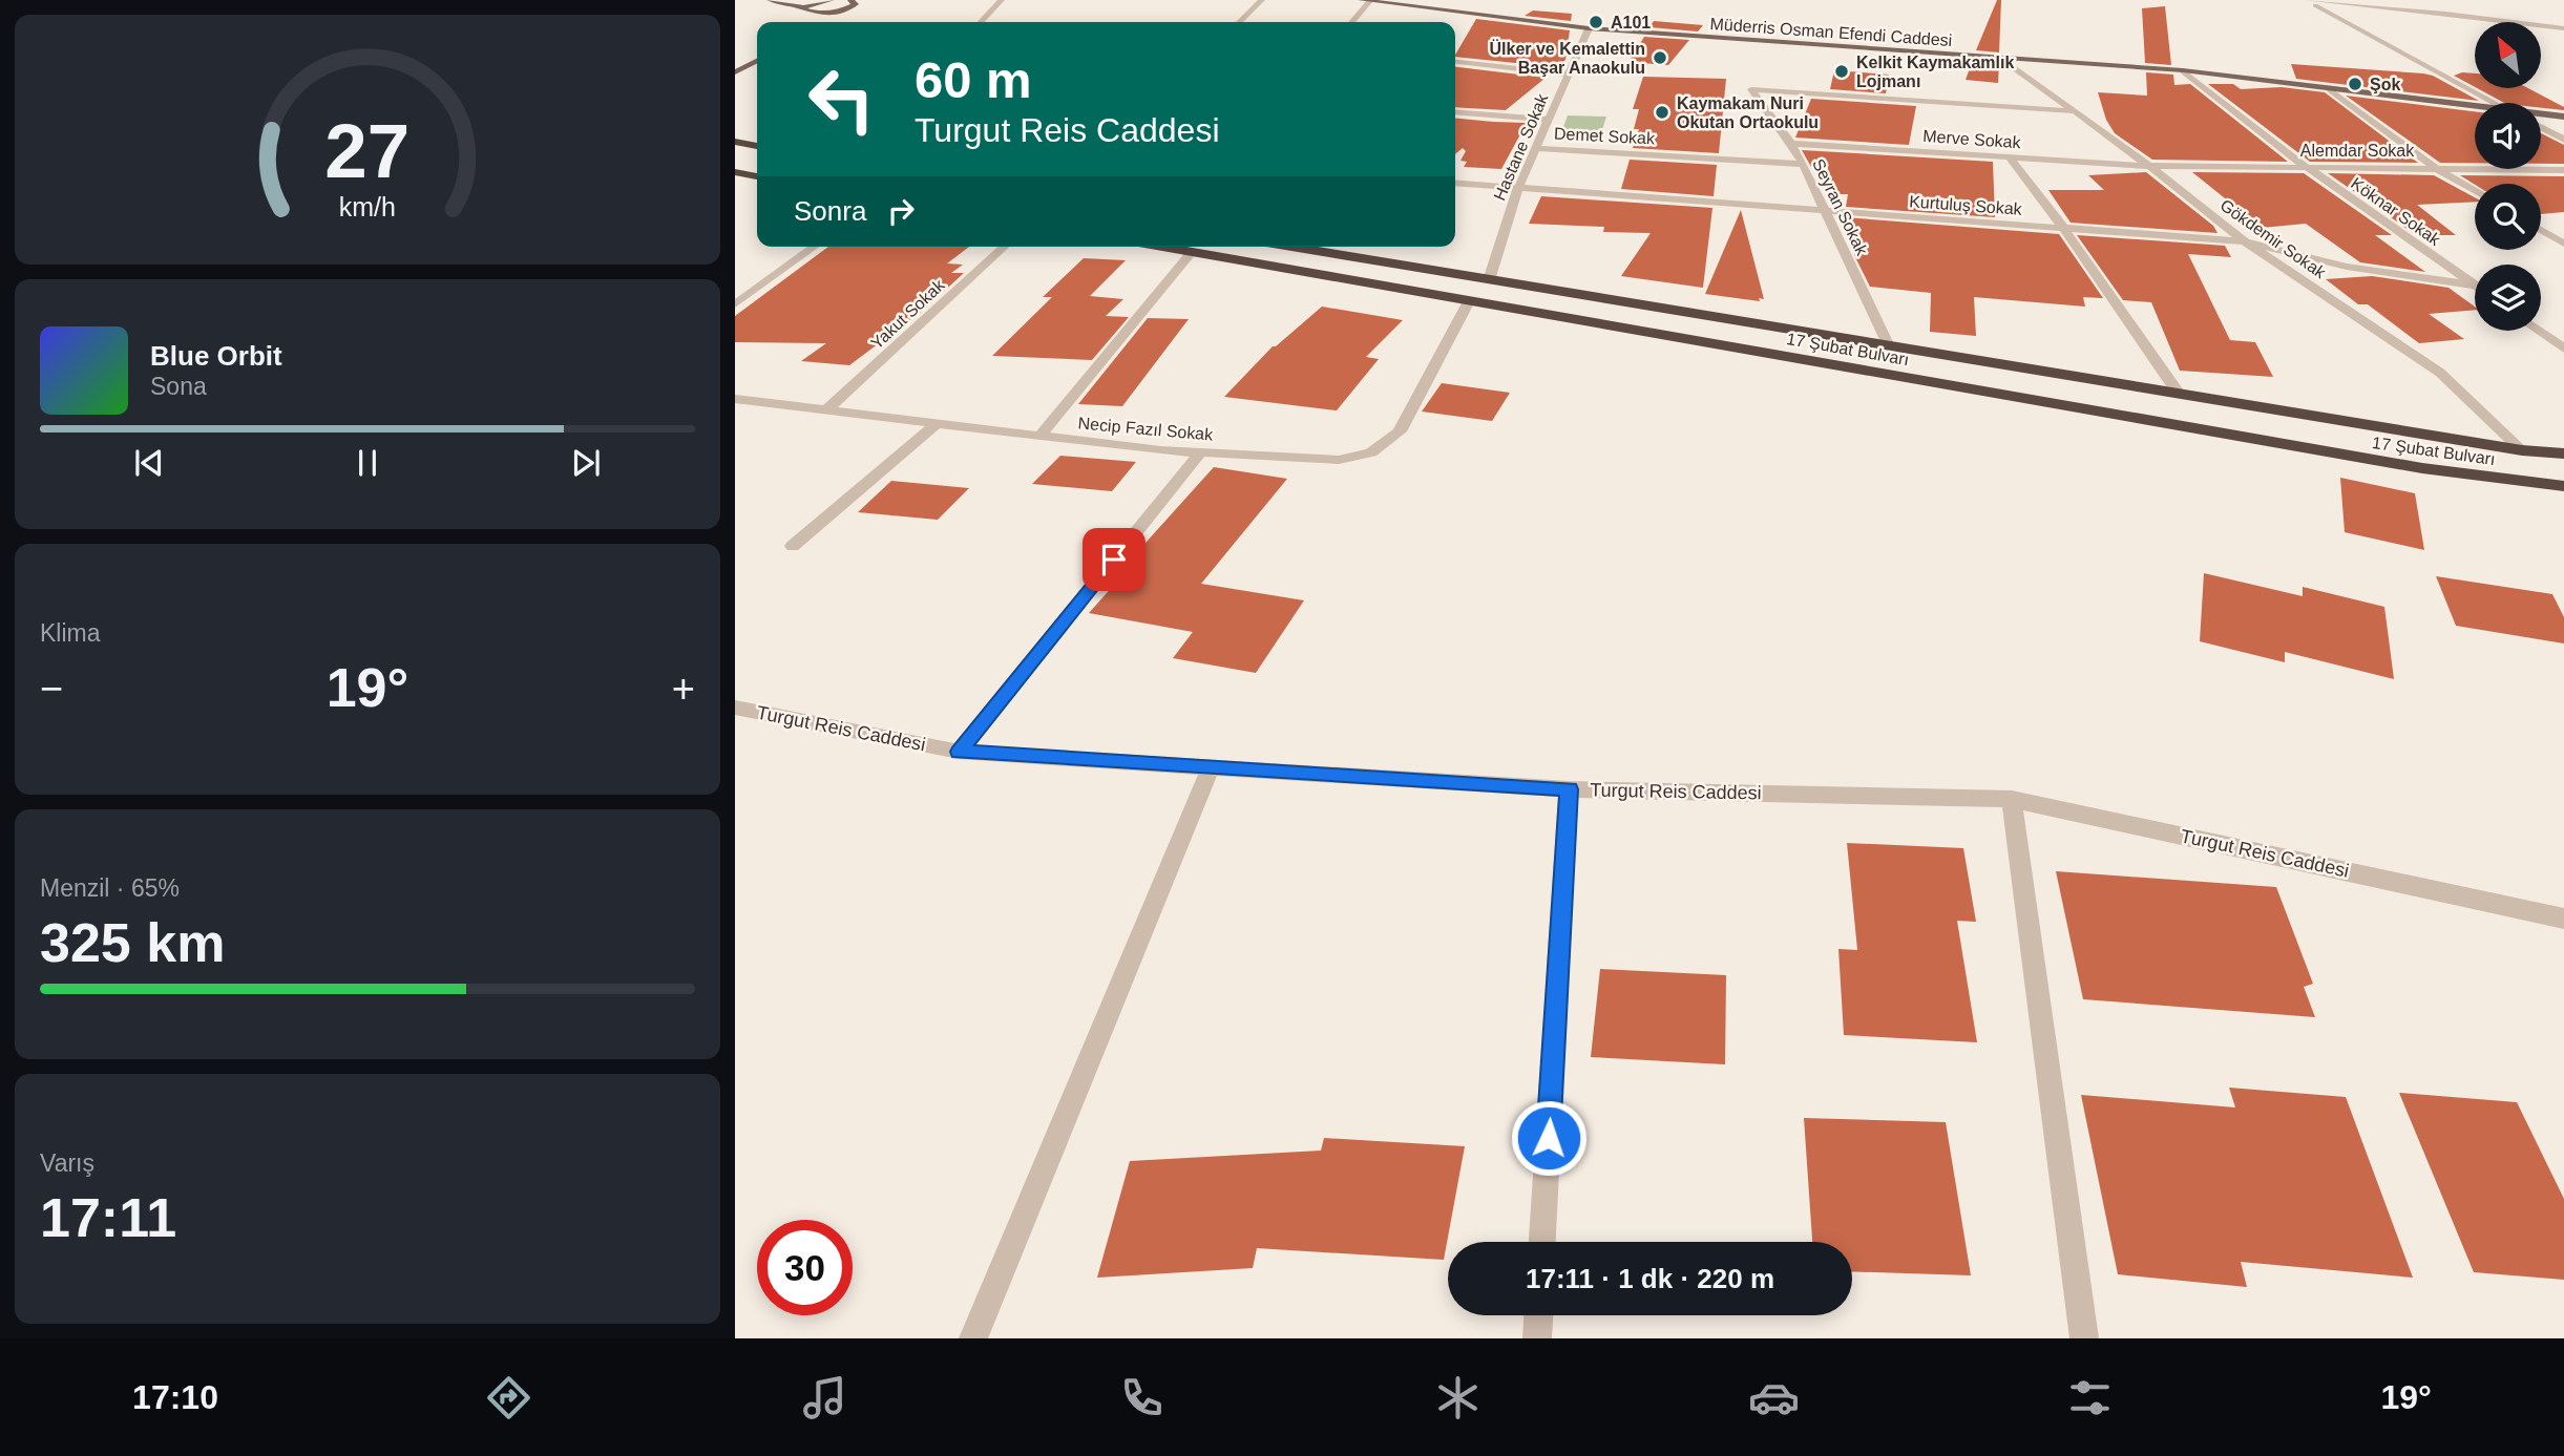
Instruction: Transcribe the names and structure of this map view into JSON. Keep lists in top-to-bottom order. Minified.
{"streets":{"highway":["17 Şubat Bulvarı"],"main road":["Müderris Osman Efendi Caddesi"],"street":["Demet Sokak","Merve Sokak","Hastane Sokak","Alemdar Sokak","Kurtuluş Sokak","Seyran Sokak","Köknar Sokak","Gökdemir Sokak","Yakut Sokak","Necip Fazıl Sokak","Turgut Reis Caddesi"]},"crossings":[["Müderris Osman Efendi Caddesi","Hastane Sokak"],["Müderris Osman Efendi Caddesi","Köknar Sokak"],["Müderris Osman Efendi Caddesi","Gökdemir Sokak"],["Demet Sokak","Hastane Sokak"],["Demet Sokak","Seyran Sokak"],["Merve Sokak","Alemdar Sokak"],["Merve Sokak","Seyran Sokak"],["Merve Sokak","Gökdemir Sokak"],["Hastane Sokak","Kurtuluş Sokak"],["Hastane Sokak","17 Şubat Bulvarı"],["Alemdar Sokak","Köknar Sokak"],["Alemdar Sokak","Gökdemir Sokak"],["Kurtuluş Sokak","Seyran Sokak"],["Kurtuluş Sokak","Köknar Sokak"],["Kurtuluş Sokak","Gökdemir Sokak"],["Seyran Sokak","Gökdemir Sokak"],["Seyran Sokak","17 Şubat Bulvarı"],["Gökdemir Sokak","17 Şubat Bulvarı"],["Yakut Sokak","Necip Fazıl Sokak"],["17 Şubat Bulvarı","Necip Fazıl Sokak"]],"places":["A101","Ülker ve Kemalettin Başar Anaokulu","Kelkit Kaymakamlık Lojmanı","Şok","Kaymakam Nuri Okutan Ortaokulu"],"north":"top left","page":{"turn":["60 m","Turgut Reis Caddesi"],"then":"Sonra","song":["Blue Orbit","Sona"],"tile":["Klima",["Menzil · 65%","325 km"],["Varış","17:11"]],"heat":["−","19°","+"],"limit":"30","trip":"17:11 · 1 dk · 220 m","tabs":["17:10","19°"],"gauge":["27","km/h"]}}
